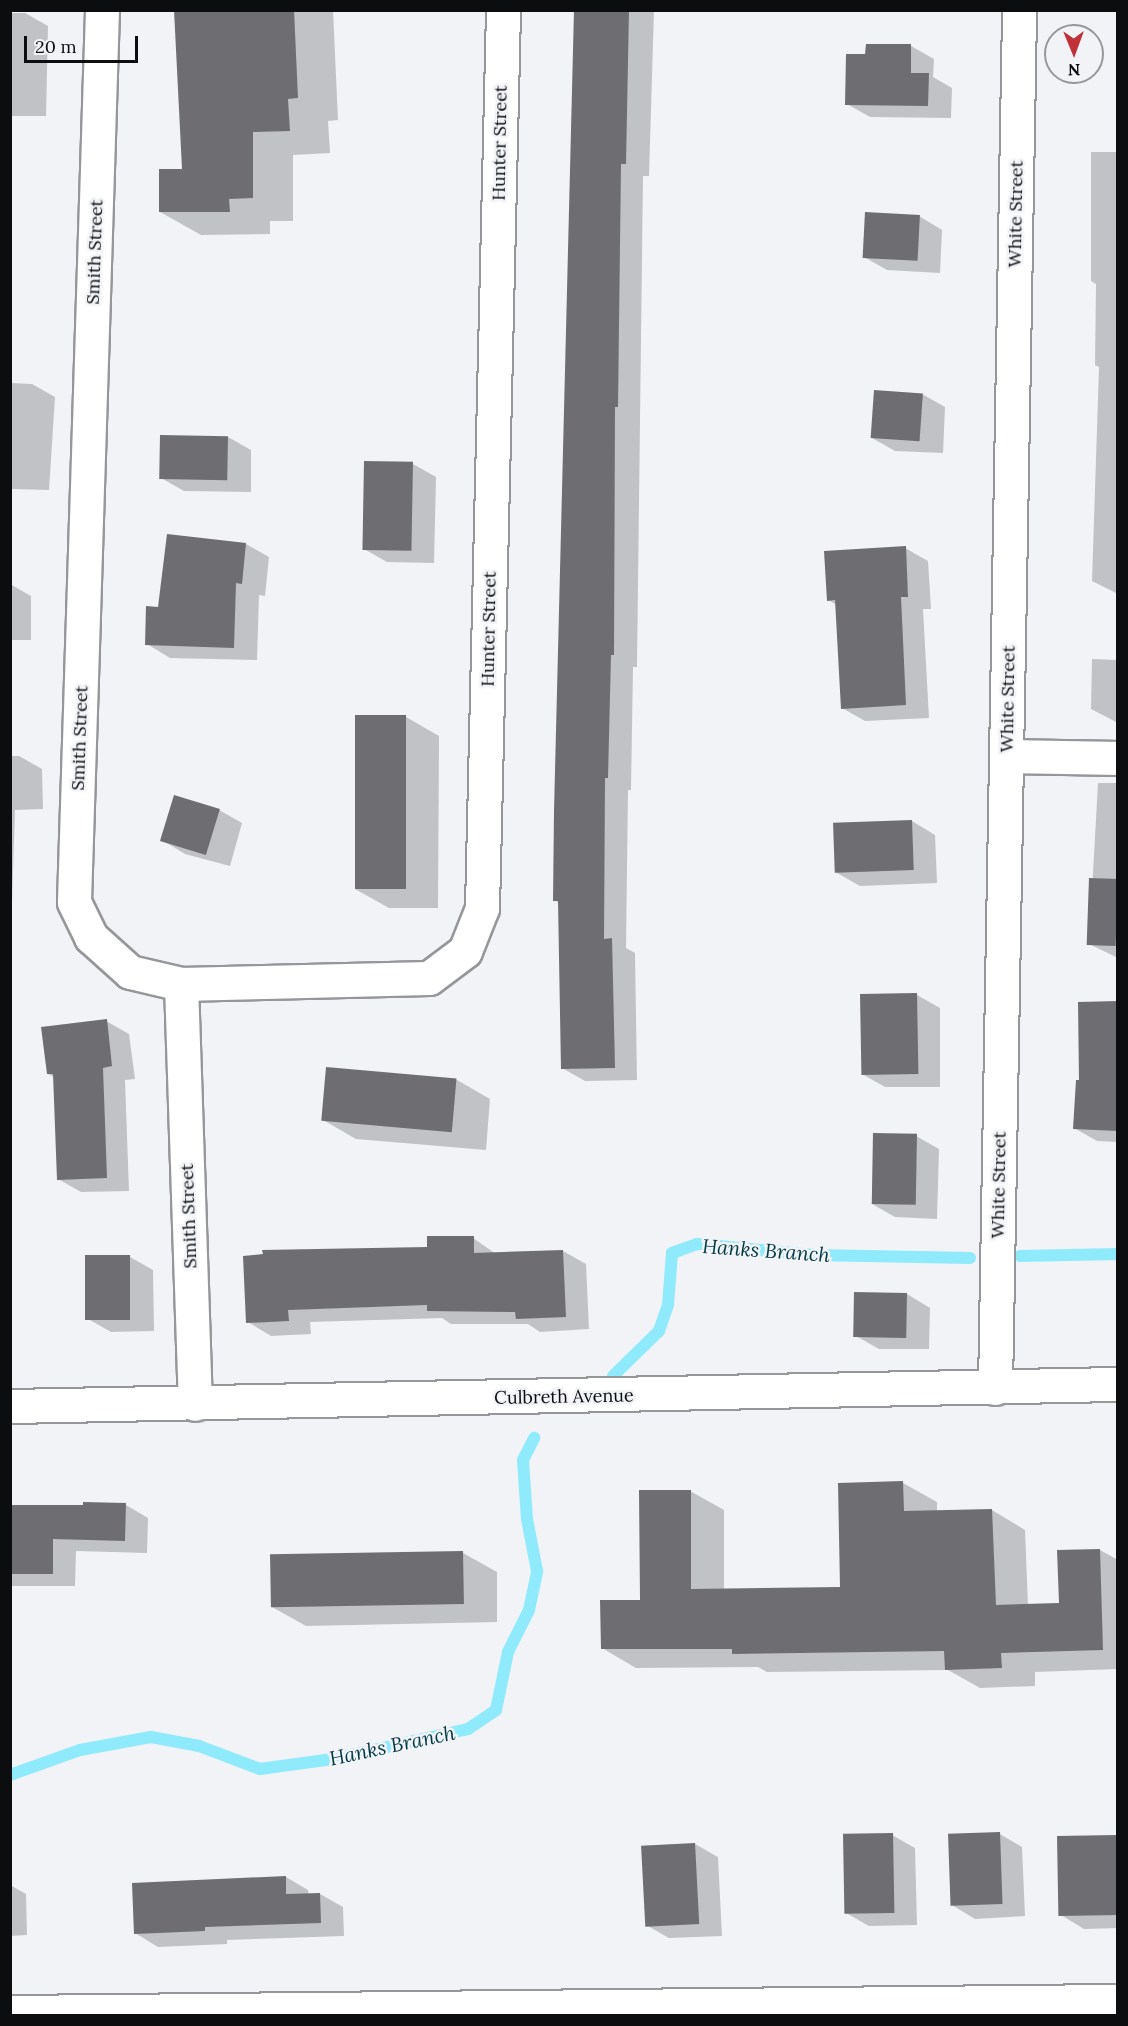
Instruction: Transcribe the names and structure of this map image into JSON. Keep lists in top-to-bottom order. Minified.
{"streets":{"street":["Hunter Street","White Street","Smith Street","Culbreth Avenue"]},"crossings":[["Hunter Street","Smith Street"],["White Street","Culbreth Avenue"],["Smith Street","Culbreth Avenue"]],"water":["Hanks Branch"],"scale_bar":"20 m","north":"bottom"}
